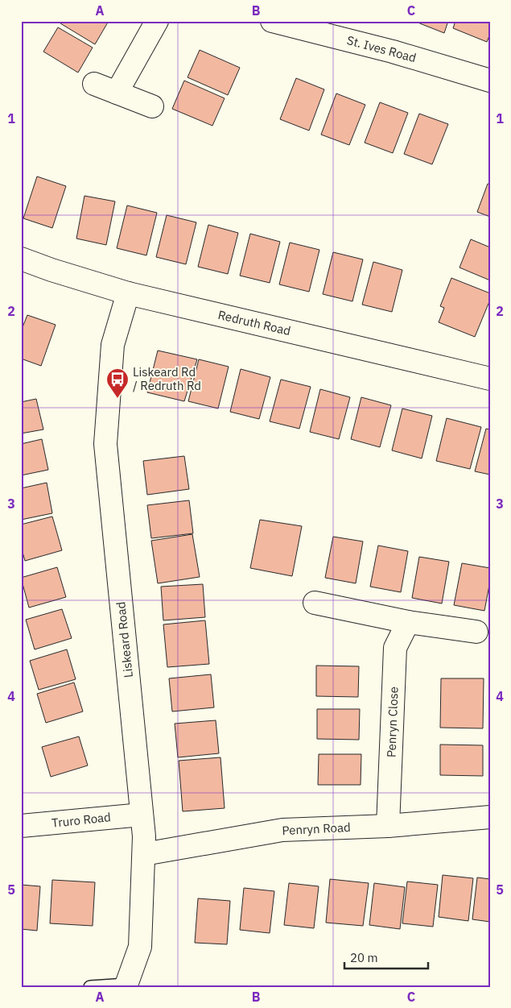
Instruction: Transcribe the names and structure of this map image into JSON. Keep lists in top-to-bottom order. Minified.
{"streets":{"street":["St. Ives Road","Redruth Road","Liskeard Road","Penryn Close","Truro Road","Penryn Road"]},"crossings":[["Redruth Road","Liskeard Road"],["Liskeard Road","Truro Road"],["Liskeard Road","Penryn Road"],["Penryn Close","Penryn Road"]],"places":{"bus stop":["Liskeard Rd / Redruth Rd"]},"scale_bar":"20 m","grid":{"columns":["A","B","C"],"rows":["1","2","3","4","5"]}}
